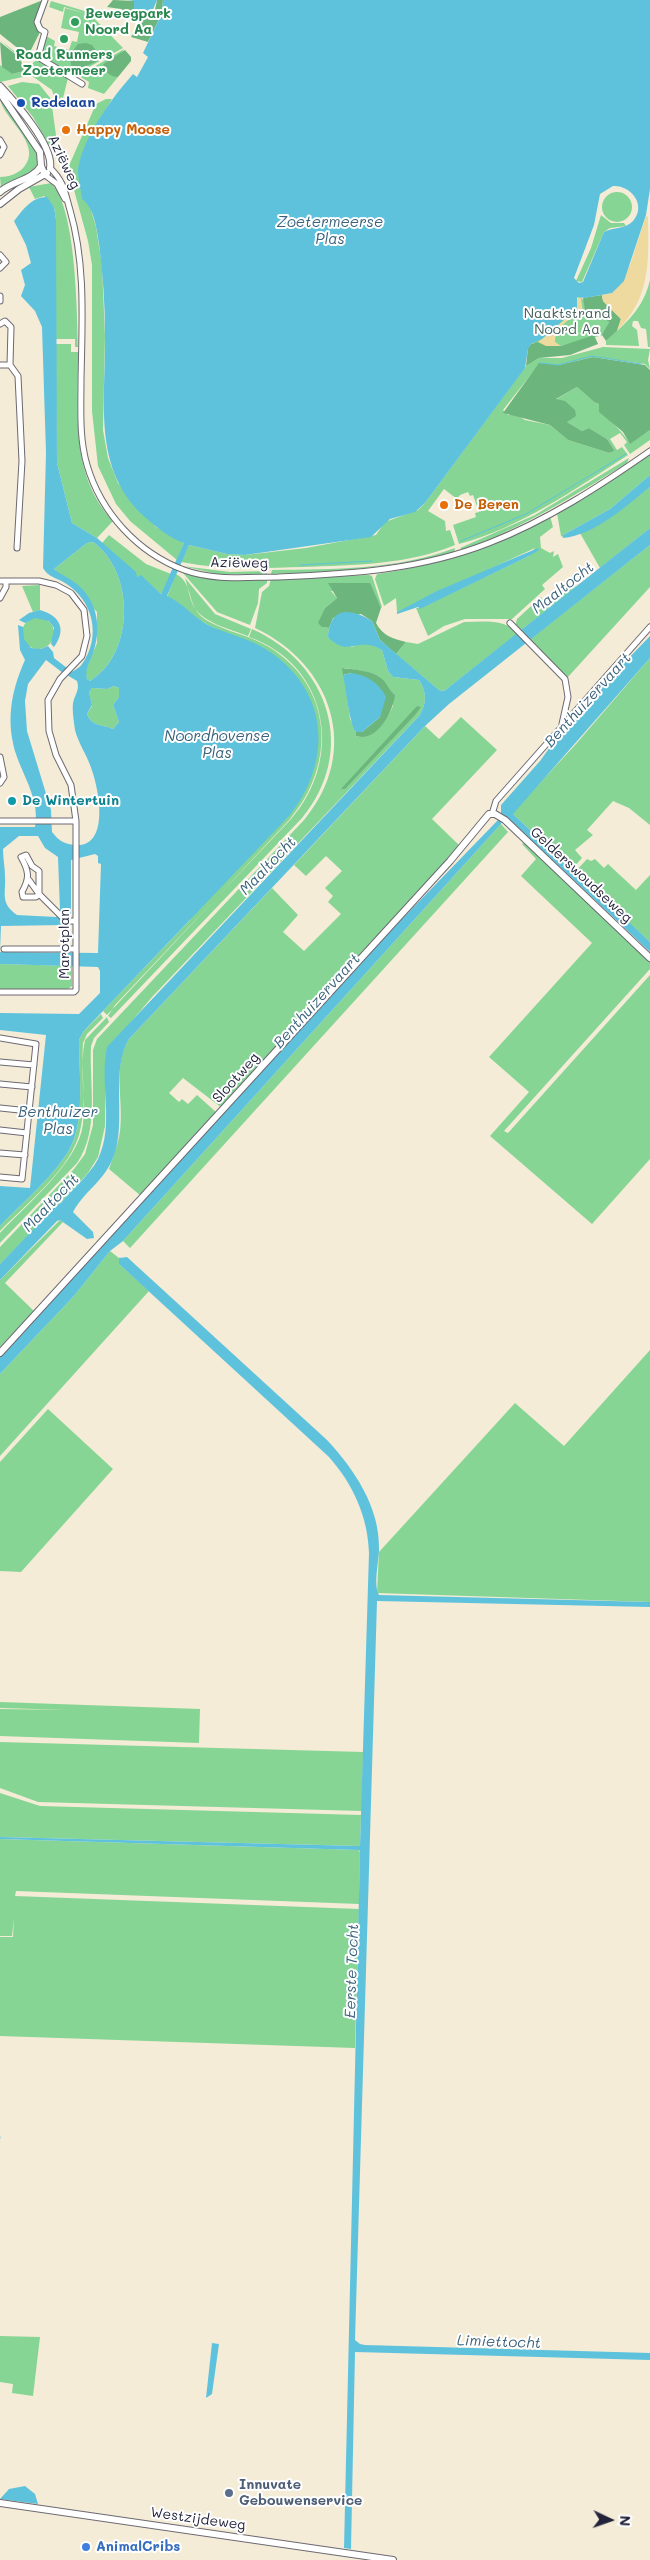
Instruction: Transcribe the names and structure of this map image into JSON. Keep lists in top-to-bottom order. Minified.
{"streets":{"street":["Aziëweg","Gelderswoudseweg","Marotplan","Slootweg","Westzijdeweg"]},"crossings":[["Gelderswoudseweg","Slootweg"]],"water":["Zoetermeerse Plas","Maaltocht","Benthuizervaart","Noordhovense Plas","Benthuizer Plas","Eerste Tocht","Limiettocht"],"parks":["Naaktstrand Noord Aa"],"places":["Beweegpark Noord Aa","Road Runners Zoetermeer","Redelaan","Happy Moose","De Beren","De Wintertuin","Innuvate Gebouwenservice","AnimalCribs"],"north":"right"}
